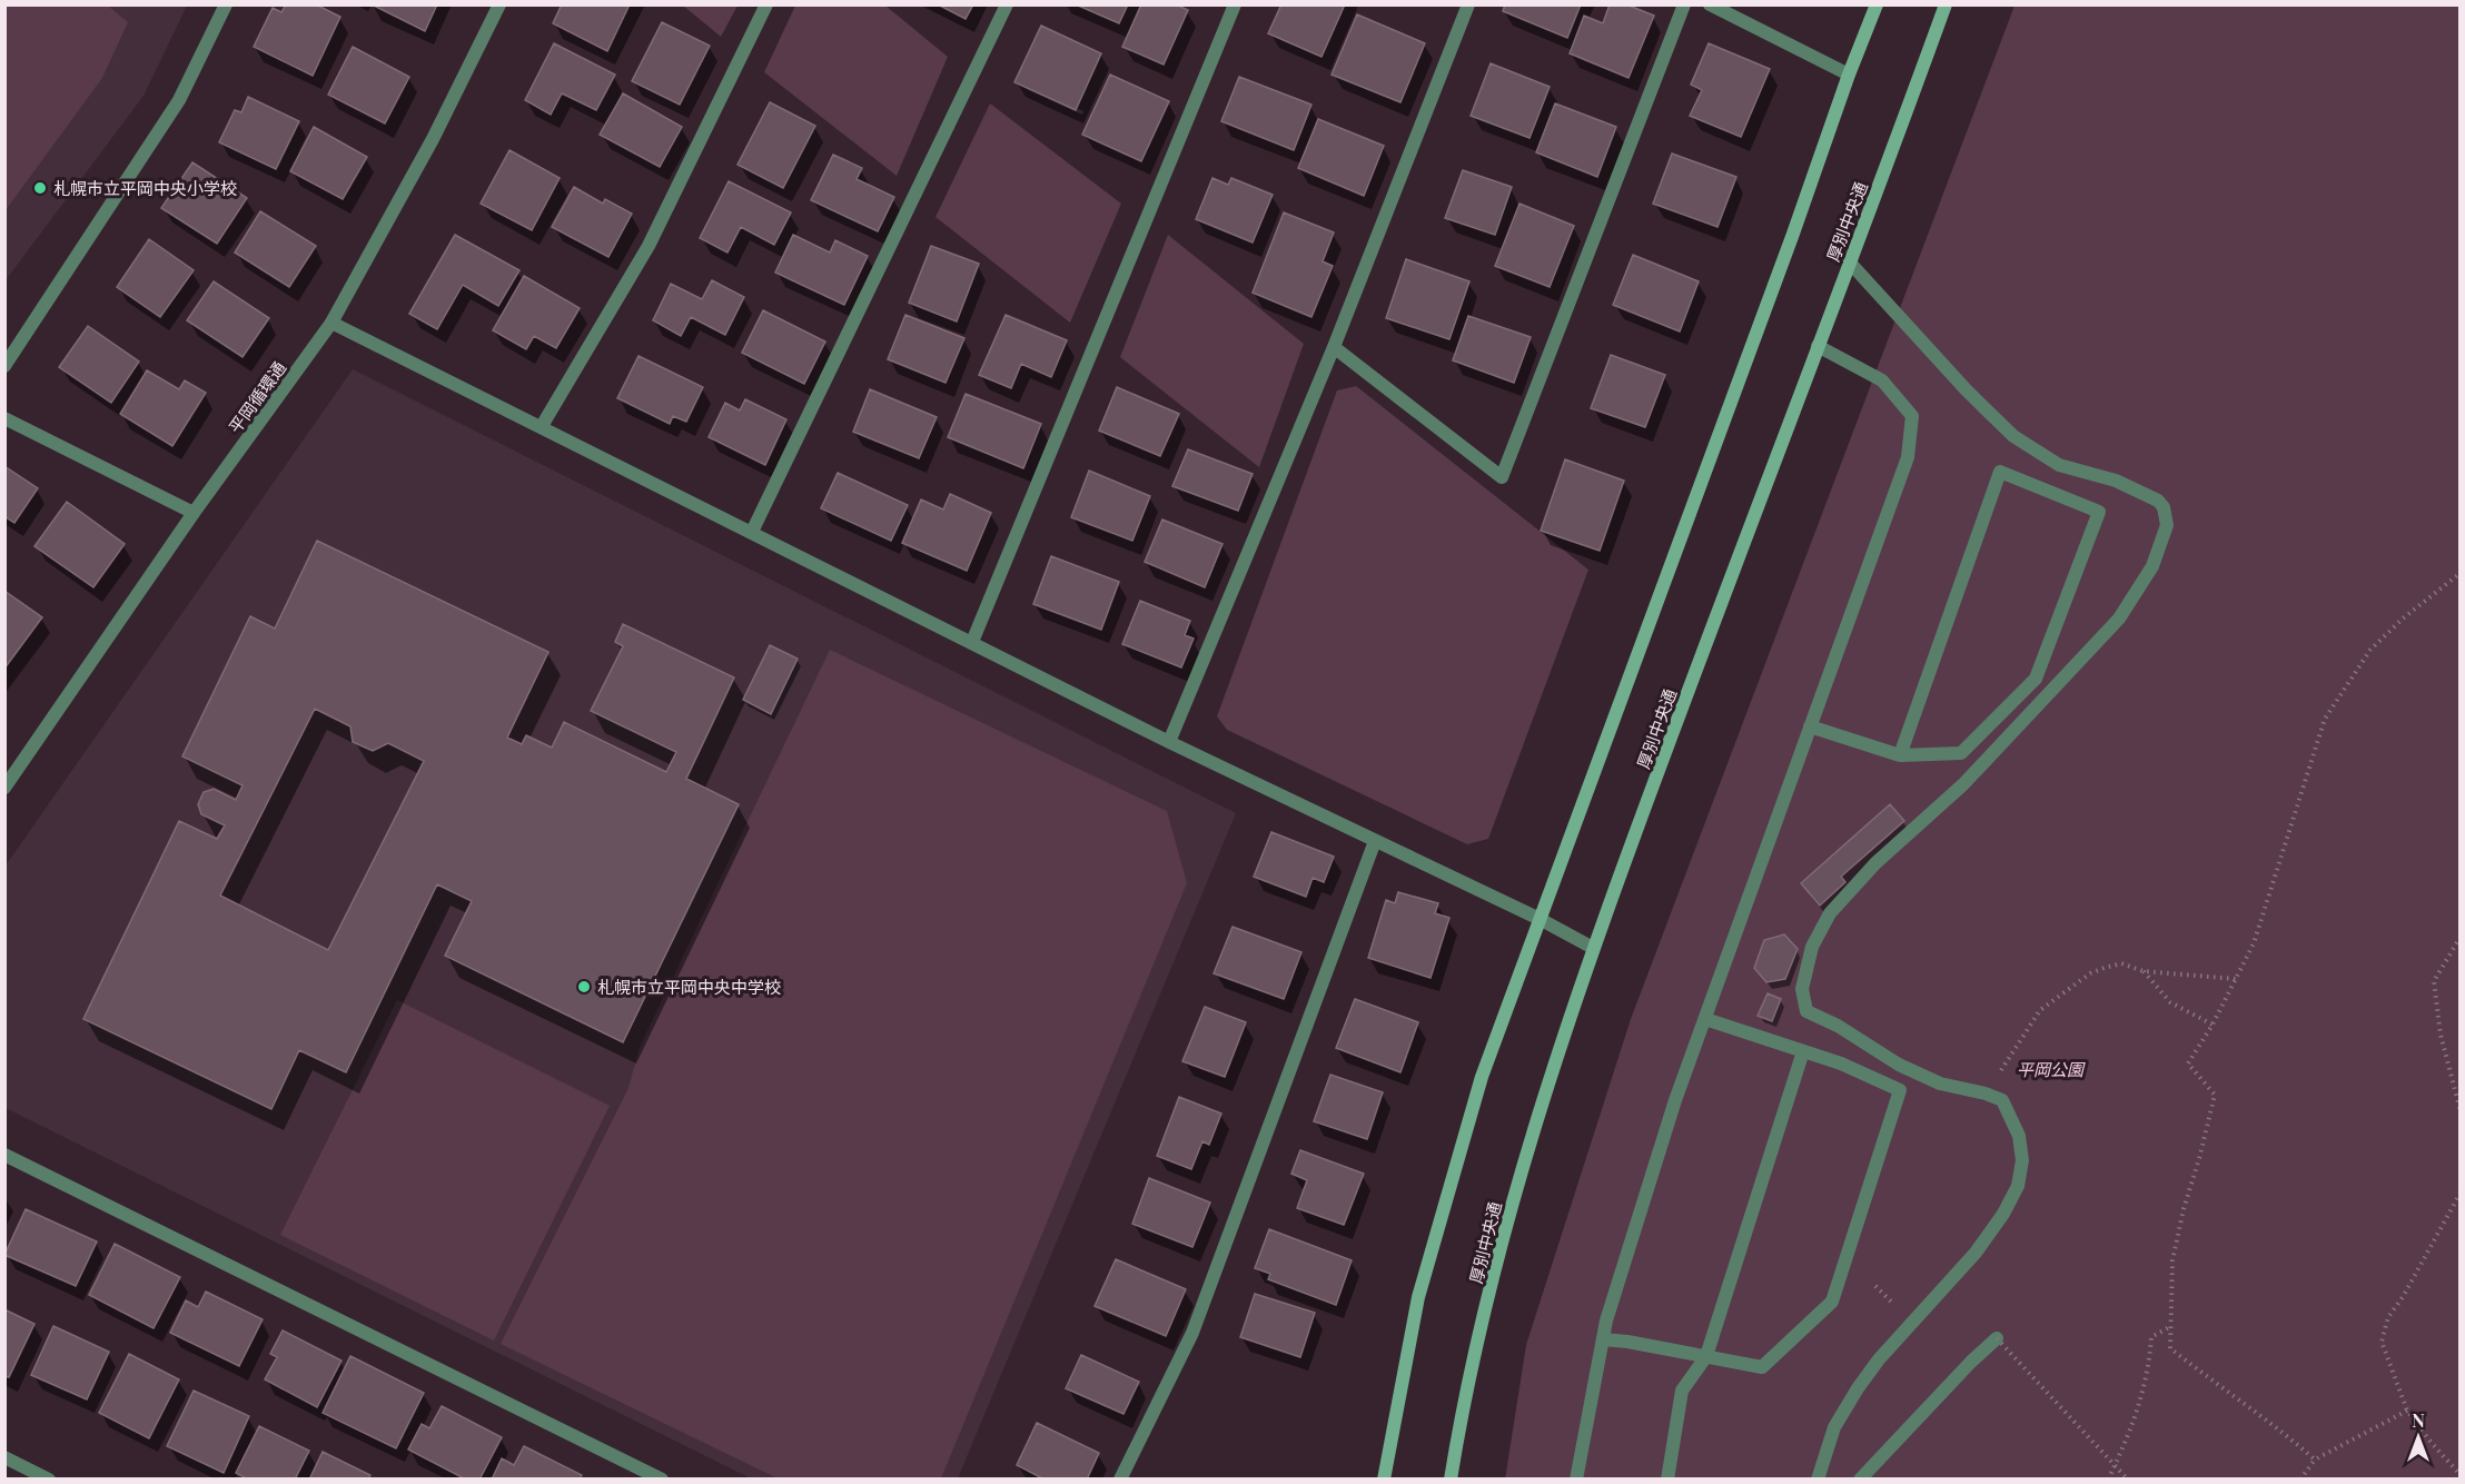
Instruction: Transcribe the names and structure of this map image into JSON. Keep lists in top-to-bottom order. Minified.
{"streets":{"main road":["厚別中央通"],"street":["平岡循環通"]},"parks":["平岡公園"],"places":["札幌市立平岡中央小学校","札幌市立平岡中央中学校"],"north":"top"}
